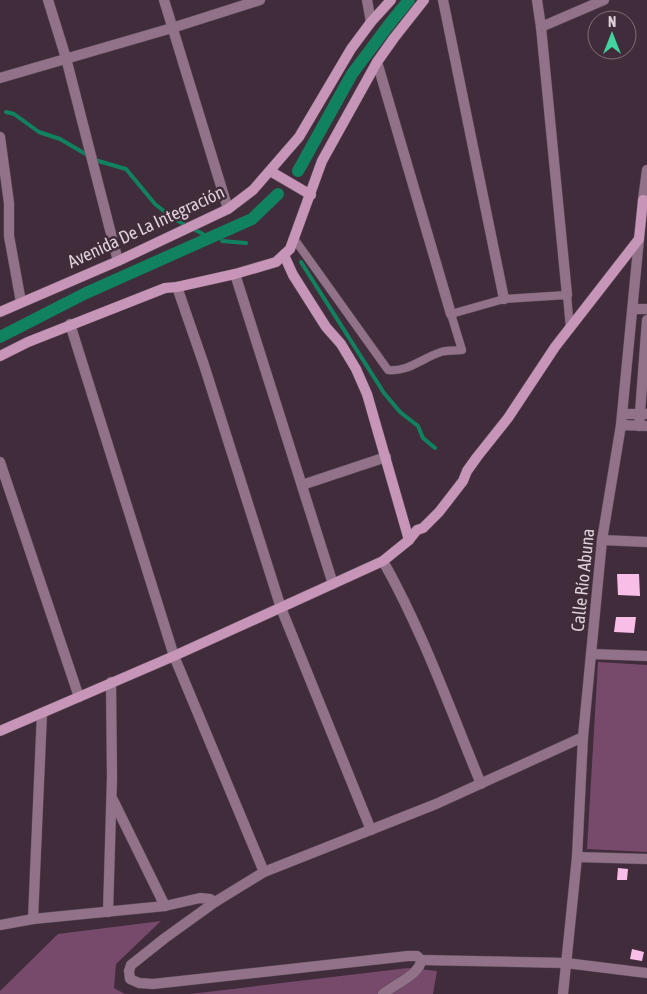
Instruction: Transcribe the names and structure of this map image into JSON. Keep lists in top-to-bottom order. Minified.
{"streets":{"street":["Avenida De La Integración","Calle Río Abuna"]},"north":"top"}
